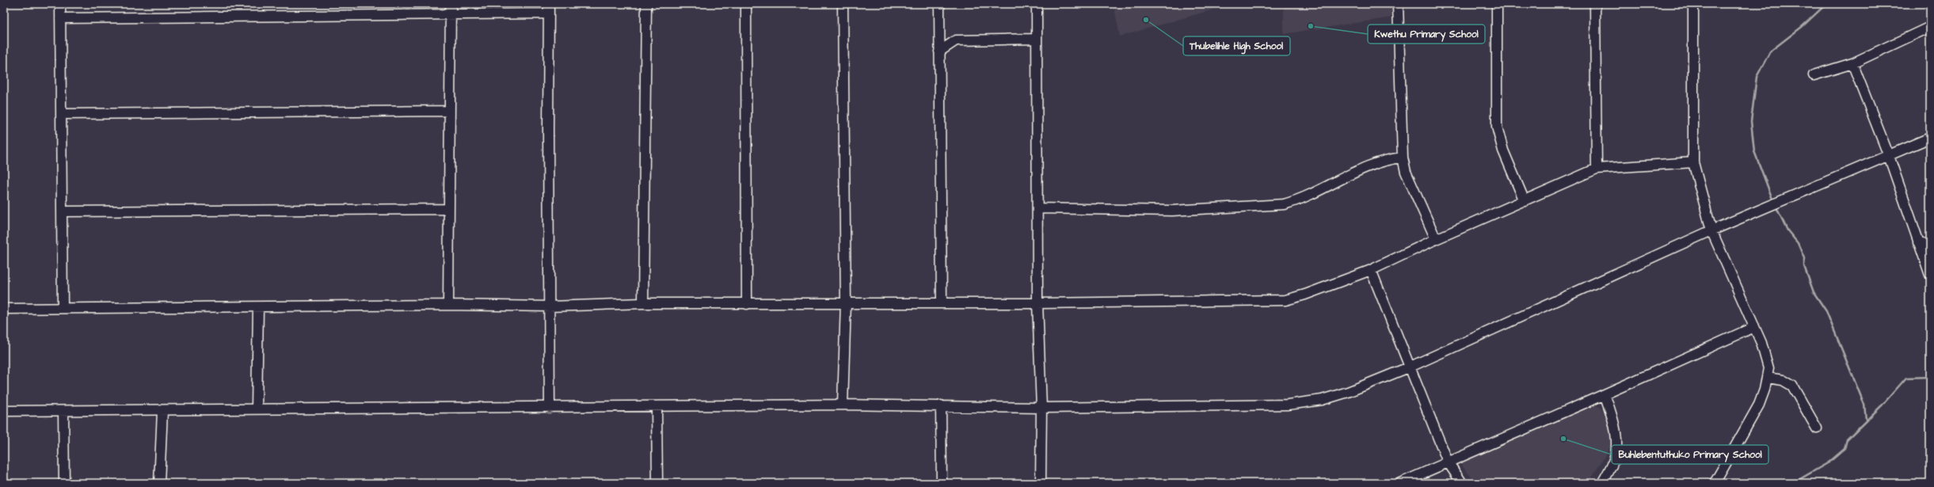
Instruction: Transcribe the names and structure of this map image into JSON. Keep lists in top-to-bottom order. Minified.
{"places":["Thubelihle High School","Kwethu Primary School","Buhlebentuthuko Primary School"]}
